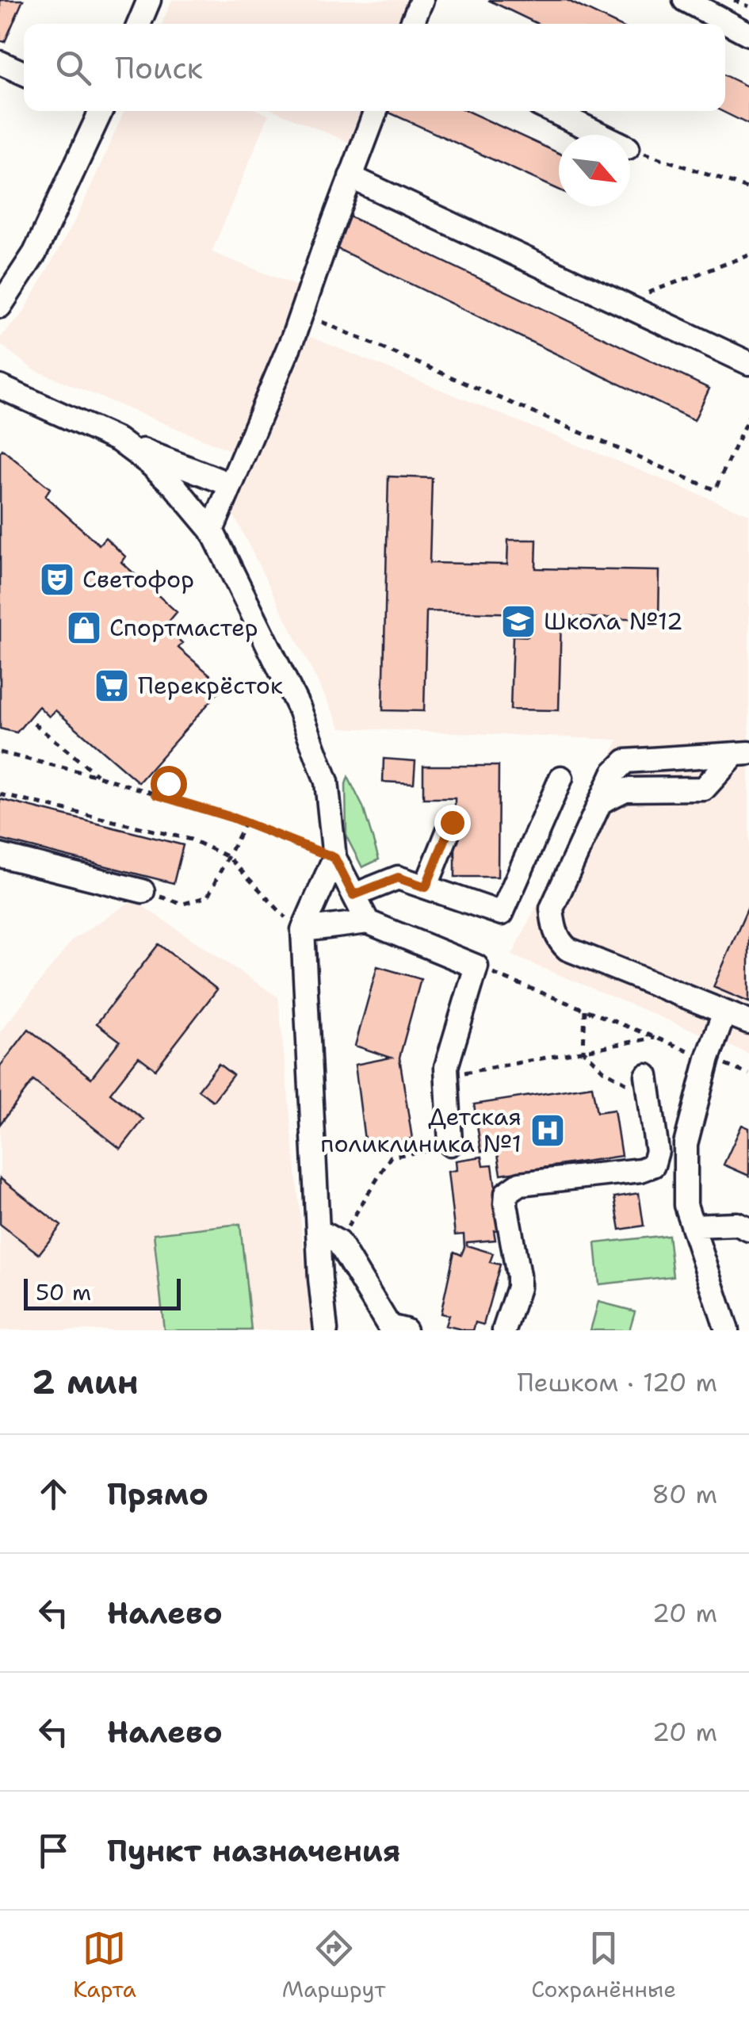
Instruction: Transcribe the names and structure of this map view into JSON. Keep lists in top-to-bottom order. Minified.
{"places":{"theatre":["Светофор"],"school or university":["Школа №12"],"shop":["Спортмастер"],"supermarket":["Перекрёсток"],"hospital":["Детская поликлиника №1"]},"scale_bar":"50 m","north":"bottom right","page":{"search":"Поиск","scale":"50 m","heading":["2 мин","Пешком · 120 m"],"list":[["Прямо","80 m"],["Налево","20 m"],["Налево","20 m"],"Пункт назначения"],"nav":["Карта","Маршрут","Сохранённые"]}}
